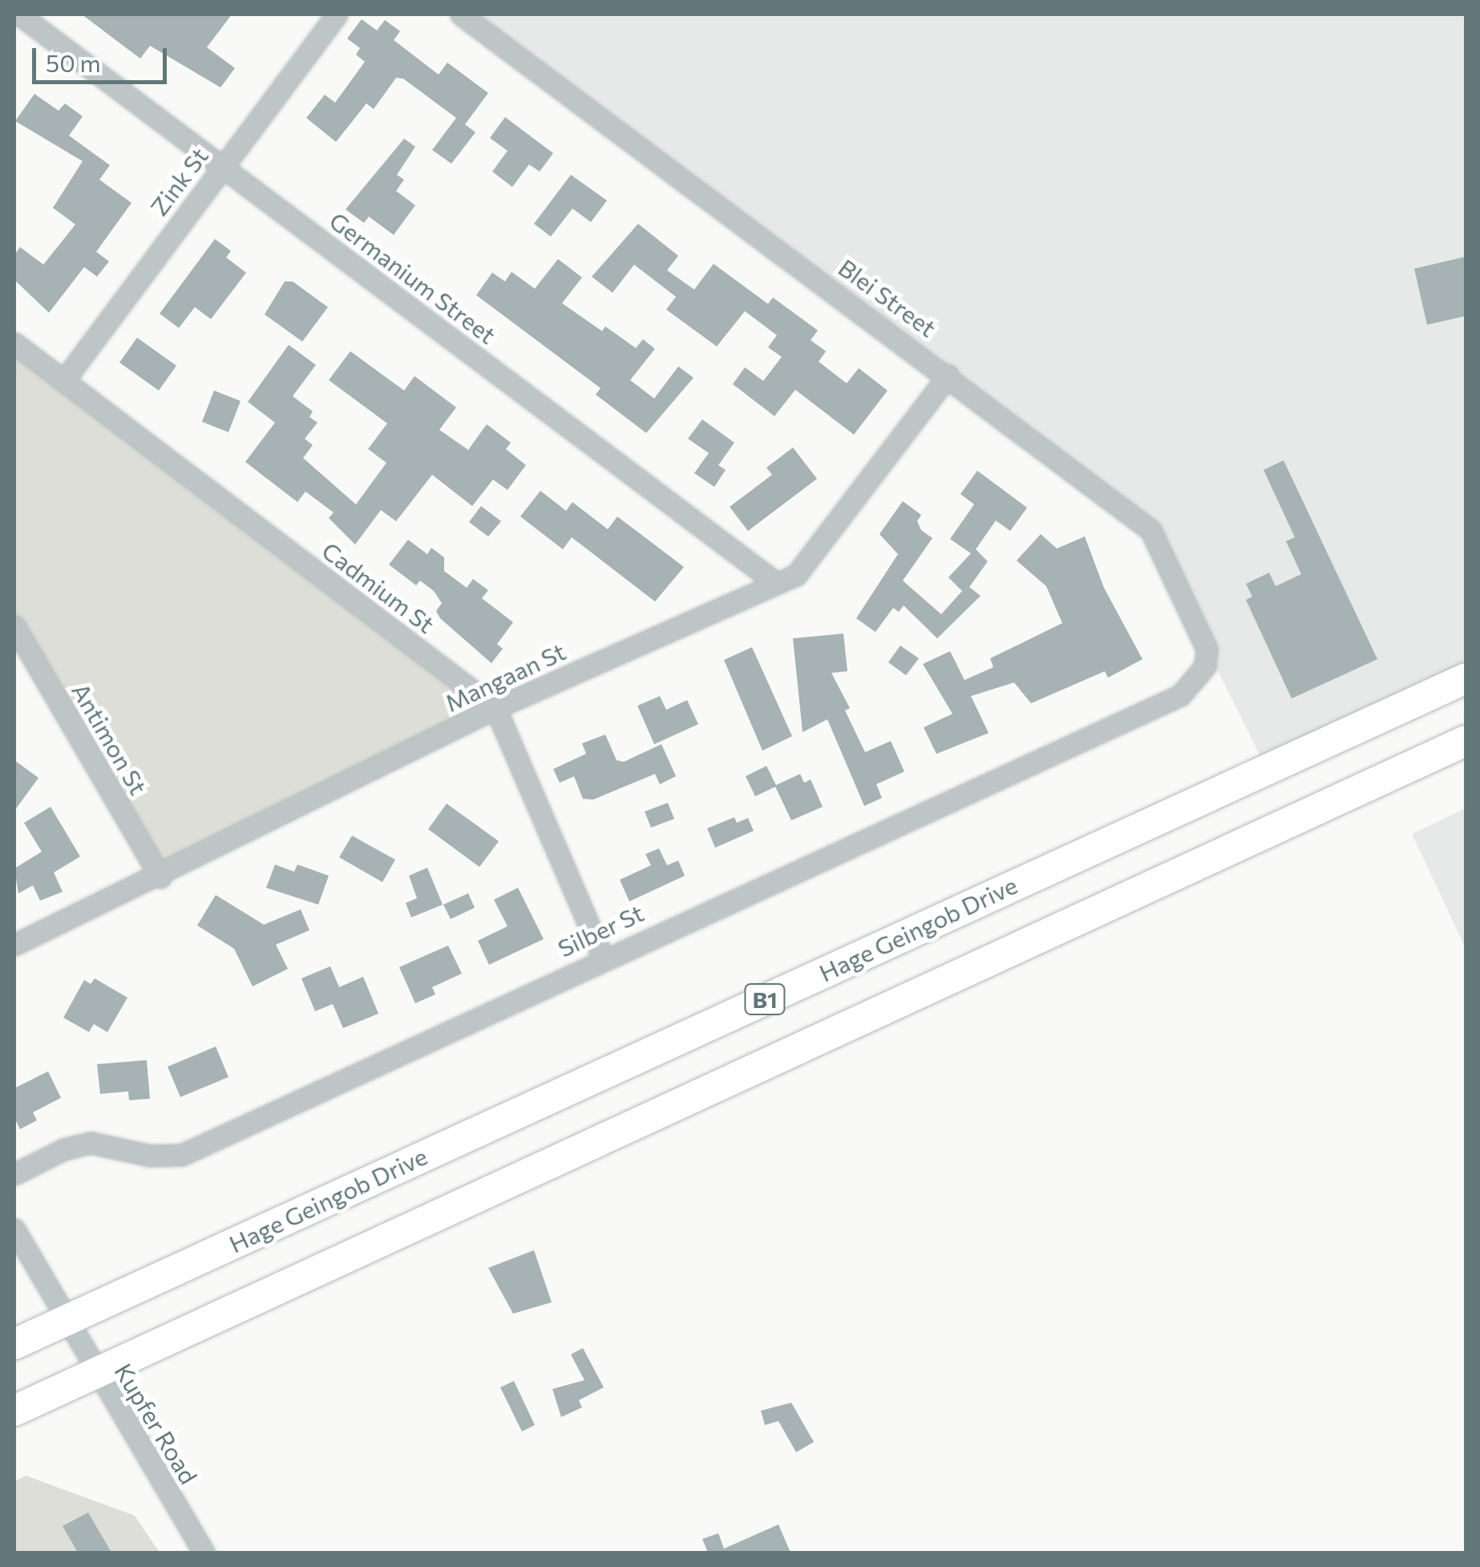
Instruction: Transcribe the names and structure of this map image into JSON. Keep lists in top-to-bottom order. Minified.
{"streets":{"highway":["Hage Geingob Drive","B1"],"street":["Zink St","Germanium Street","Blei Street","Cadmium St","Mangaan St","Antimon St","Silber St","Kupfer Road"]},"crossings":[["Zink St","Germanium Street"],["Zink St","Cadmium St"],["Germanium Street","Mangaan St"],["Blei Street","Mangaan St"],["Blei Street","Silber St"],["Cadmium St","Mangaan St"],["Cadmium St","Silber St"],["Mangaan St","Antimon St"],["Hage Geingob Drive","B1"],["Hage Geingob Drive","Kupfer Road"],["B1","Kupfer Road"]],"scale_bar":"50 m"}
